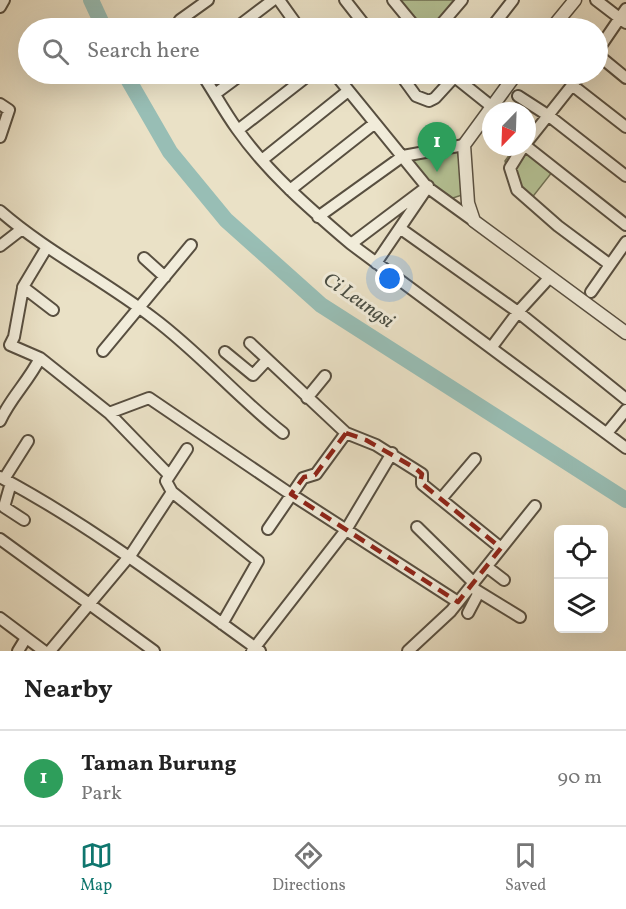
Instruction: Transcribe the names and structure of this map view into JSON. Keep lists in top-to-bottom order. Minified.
{"water":["Ci Leungsi"],"north":"bottom left","page":{"search":"Search here","pins":"1","heading":"Nearby","list":[{"mark":"1","name":"Taman Burung","note":"Park","value":"90 m"}],"nav":["Map","Directions","Saved"]}}
